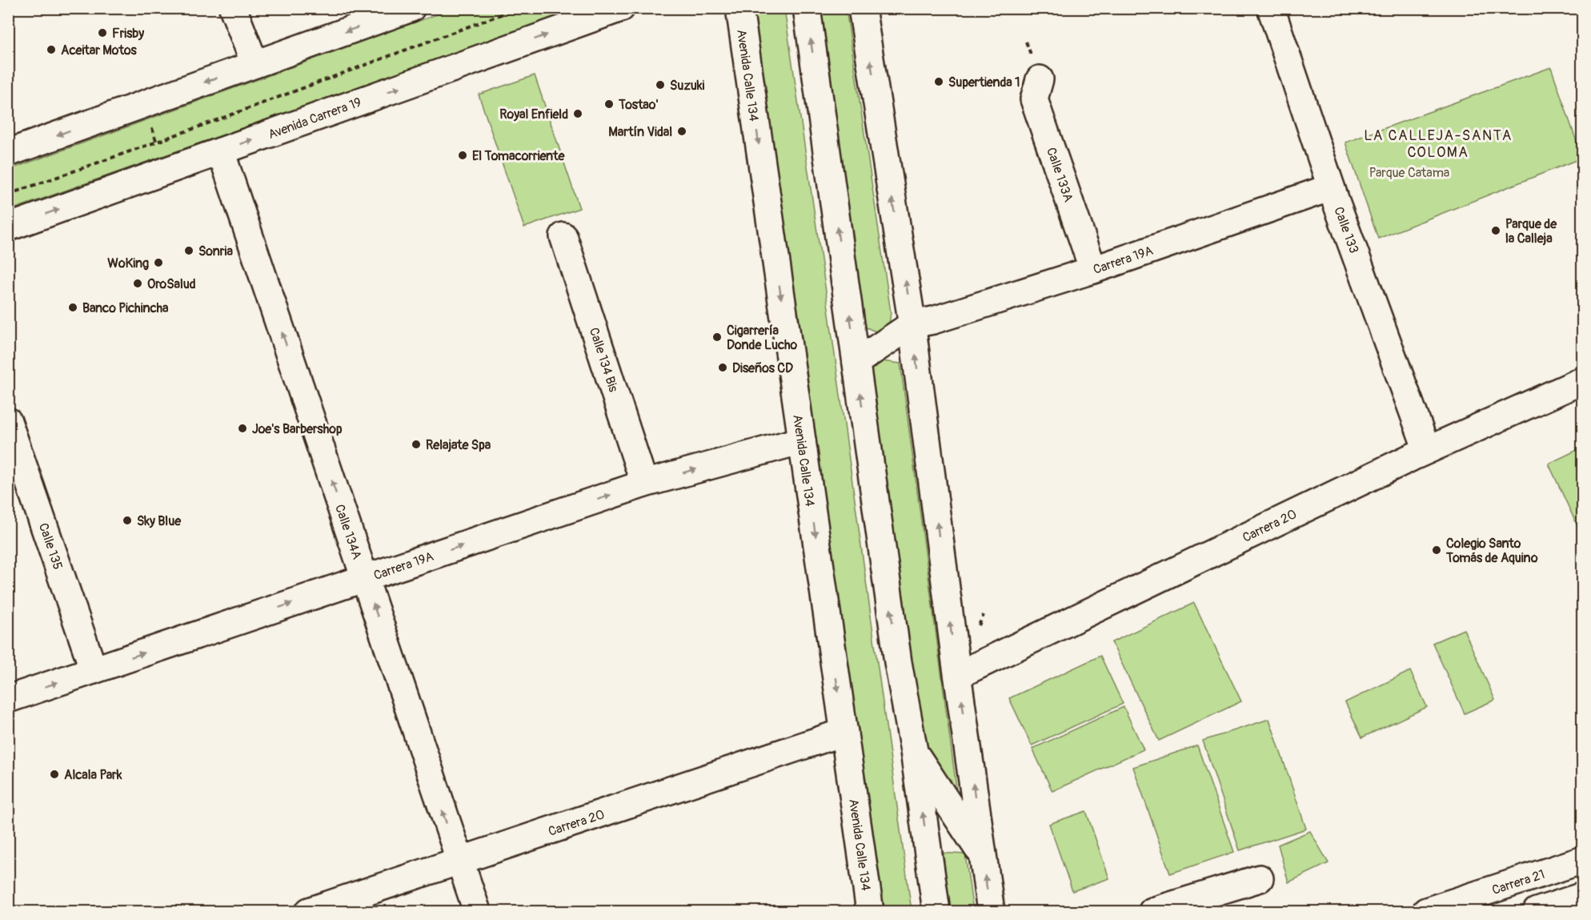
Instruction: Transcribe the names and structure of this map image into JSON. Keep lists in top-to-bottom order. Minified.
{"streets":{"street":["Avenida Calle 134","Avenida Carrera 19","Calle 133A","Calle 133","Carrera 19A","Calle 134 Bis","Carrera 20","Calle 134A","Calle 135","Carrera 21"]},"crossings":[["Avenida Calle 134","Carrera 19A"],["Avenida Calle 134","Carrera 20"],["Avenida Carrera 19","Calle 134A"],["Calle 133A","Carrera 19A"],["Calle 133","Carrera 19A"],["Calle 133","Carrera 20"],["Carrera 19A","Calle 134 Bis"],["Carrera 19A","Calle 134A"],["Carrera 19A","Calle 135"],["Carrera 20","Calle 134A"]],"one_way":["Carrera 19A","Calle 134A"],"districts":["LA CALLEJA-SANTA COLOMA"],"parks":["Parque Catama"],"places":["Frisby","Aceitar Motos","Supertienda 1","Suzuki","Tostao'","Royal Enfield","Martín Vidal","El Tomacorriente","Parque de la Calleja","Sonria","WoKing","OroSalud","Banco Pichincha","Cigarrería Donde Lucho","Diseños CD","Joe's Barbershop","Relajate Spa","Sky Blue","Colegio Santo Tomás de Aquino","Alcala Park"]}
